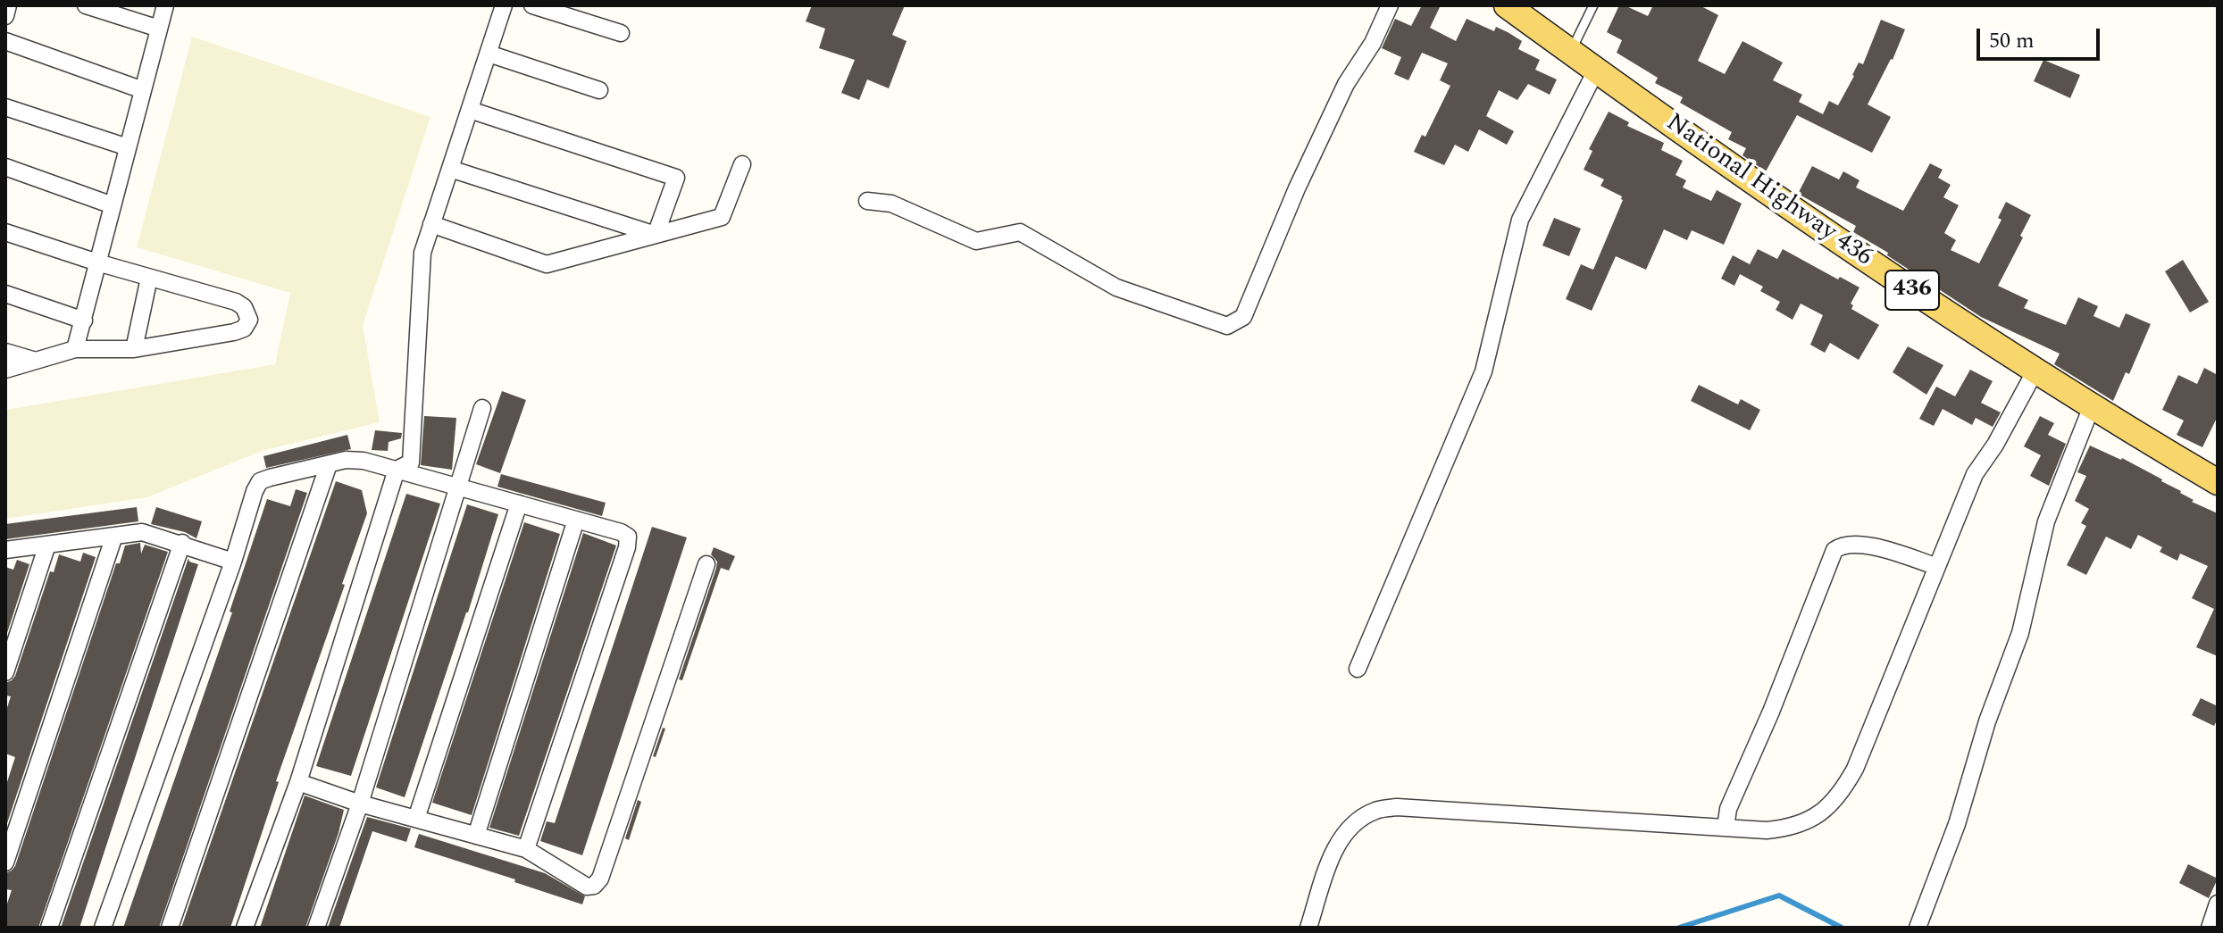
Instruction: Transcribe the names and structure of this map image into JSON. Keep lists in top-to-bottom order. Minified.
{"streets":{"main road":["National Highway 436","436"]},"scale_bar":"50 m"}
